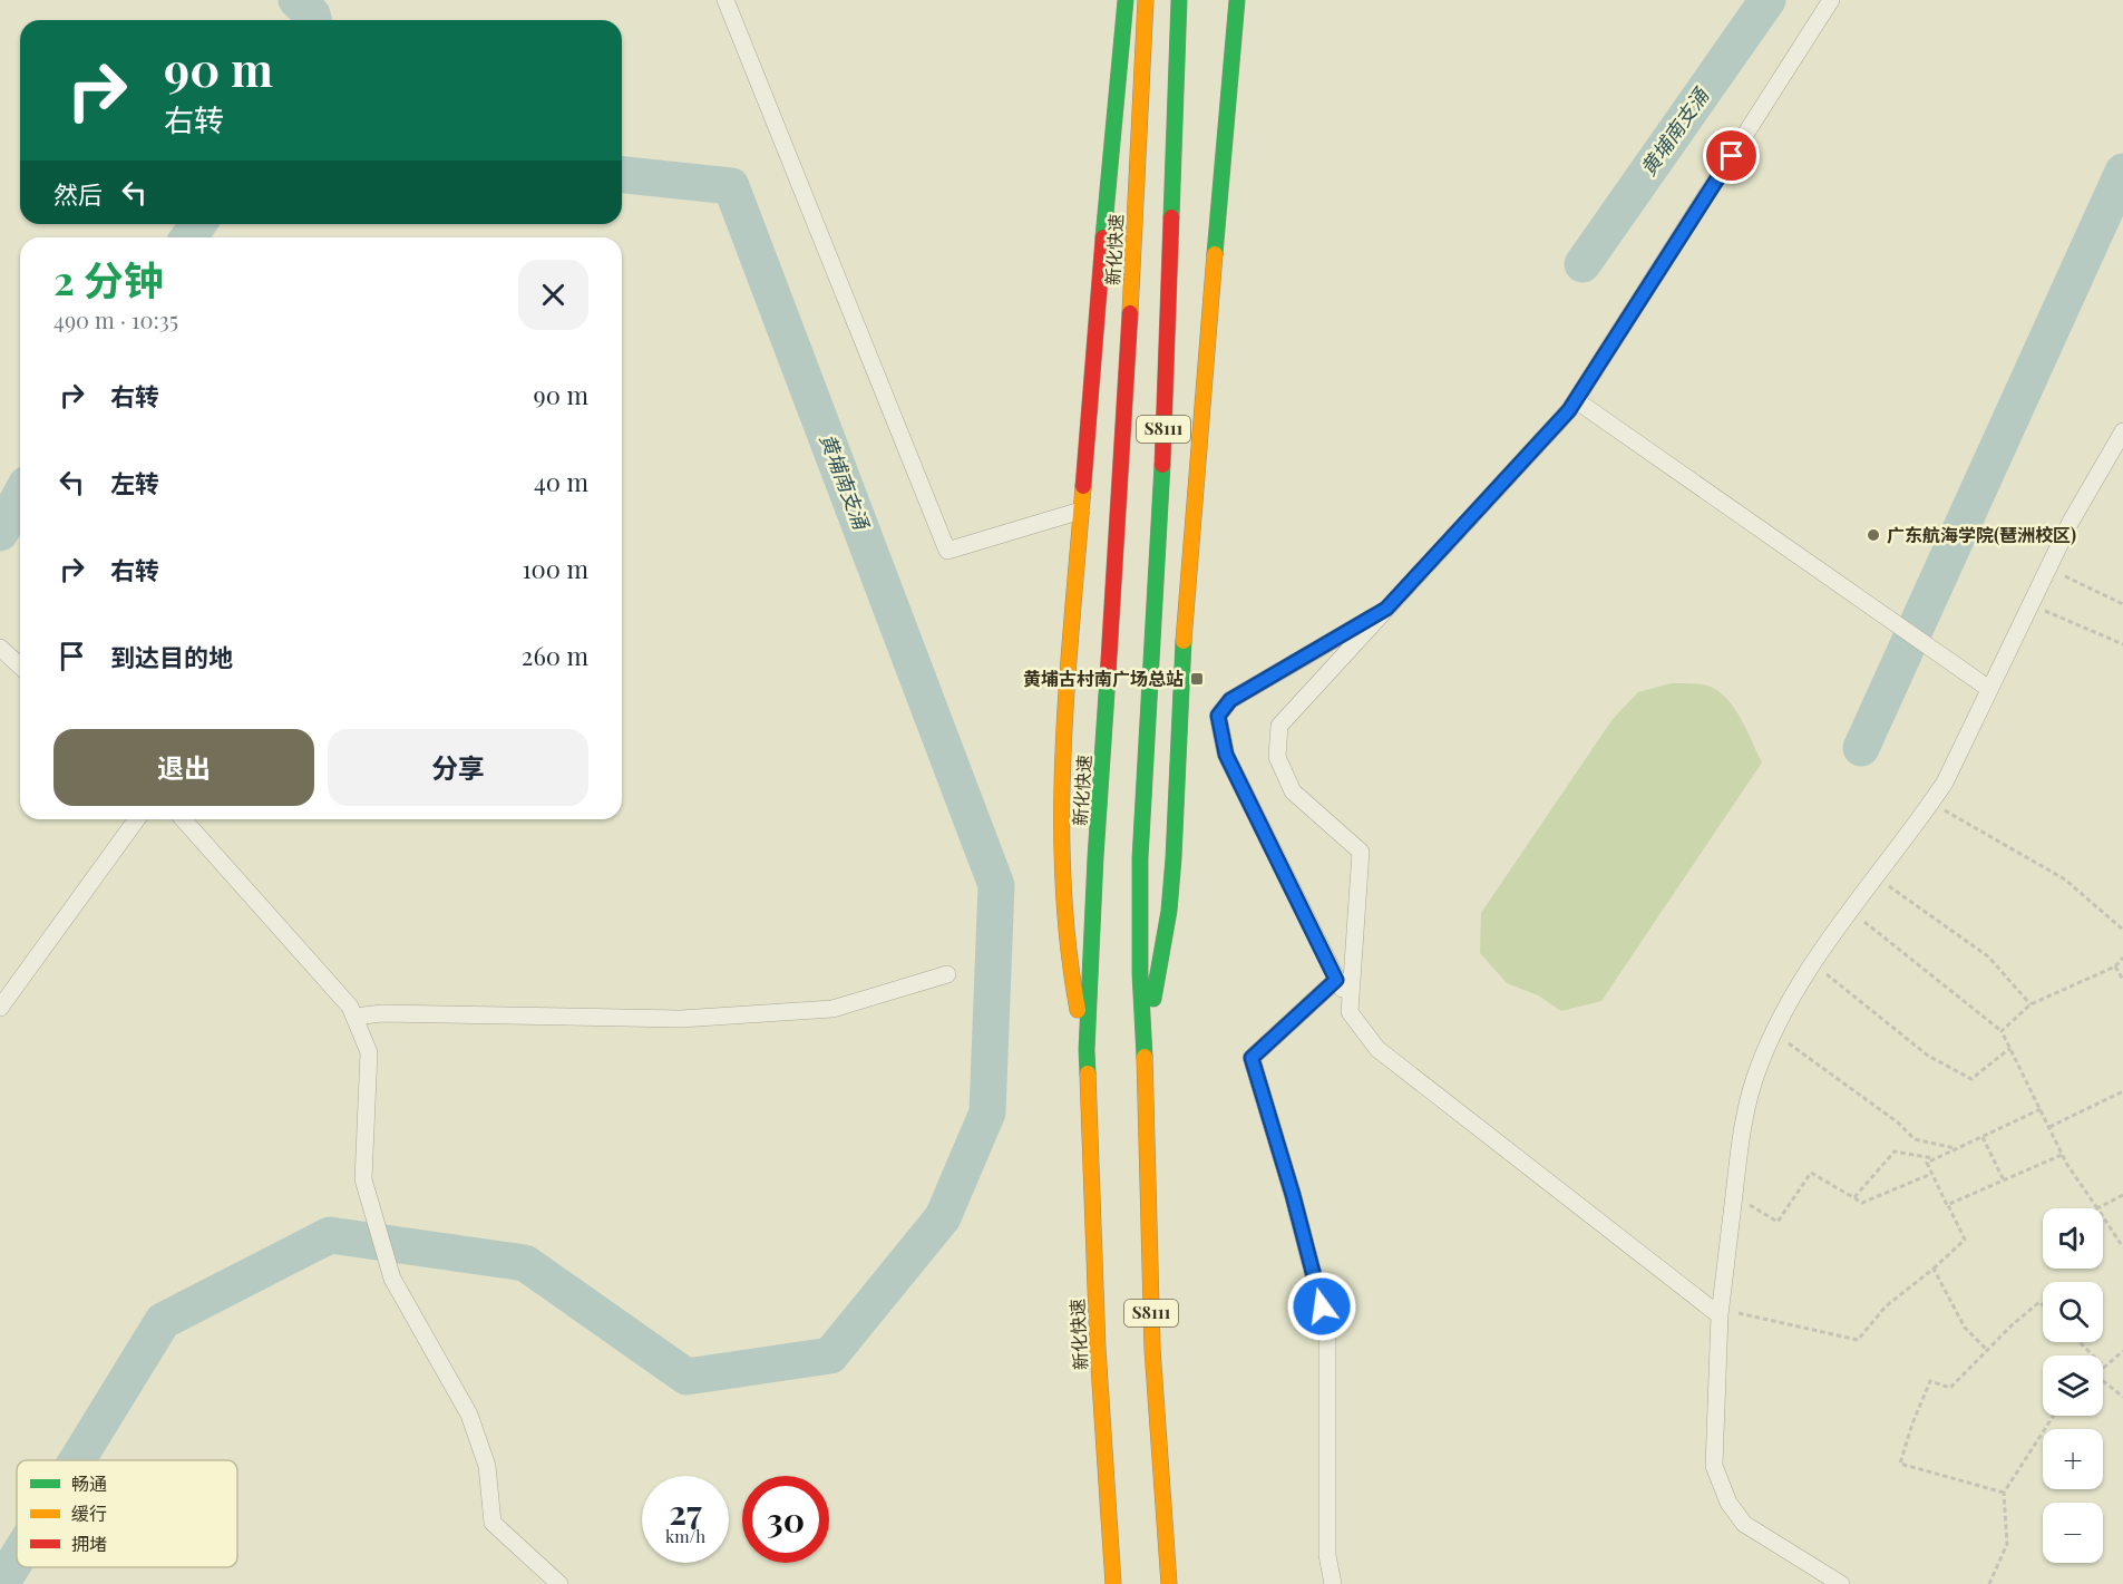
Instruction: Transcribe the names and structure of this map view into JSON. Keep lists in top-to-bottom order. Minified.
{"streets":{"highway":["新化快速","S8111"]},"water":["黄埔南支涌"],"places":{"other":["广东航海学院(琶洲校区)"],"transit":["黄埔古村南广场总站"]},"legend":["畅通","缓行","拥堵"],"page":{"turn":["90 m","右转"],"then":"然后","heading":["2 分钟","490 m · 10:35"],"list":[{"name":"右转","value":"90 m"},{"name":"左转","value":"40 m"},{"name":"右转","value":"100 m"},{"name":"到达目的地","value":"260 m"}],"buttons":["退出","分享"],"map_buttons":["+","−"],"speed":"27 km/h","limit":"30"}}
